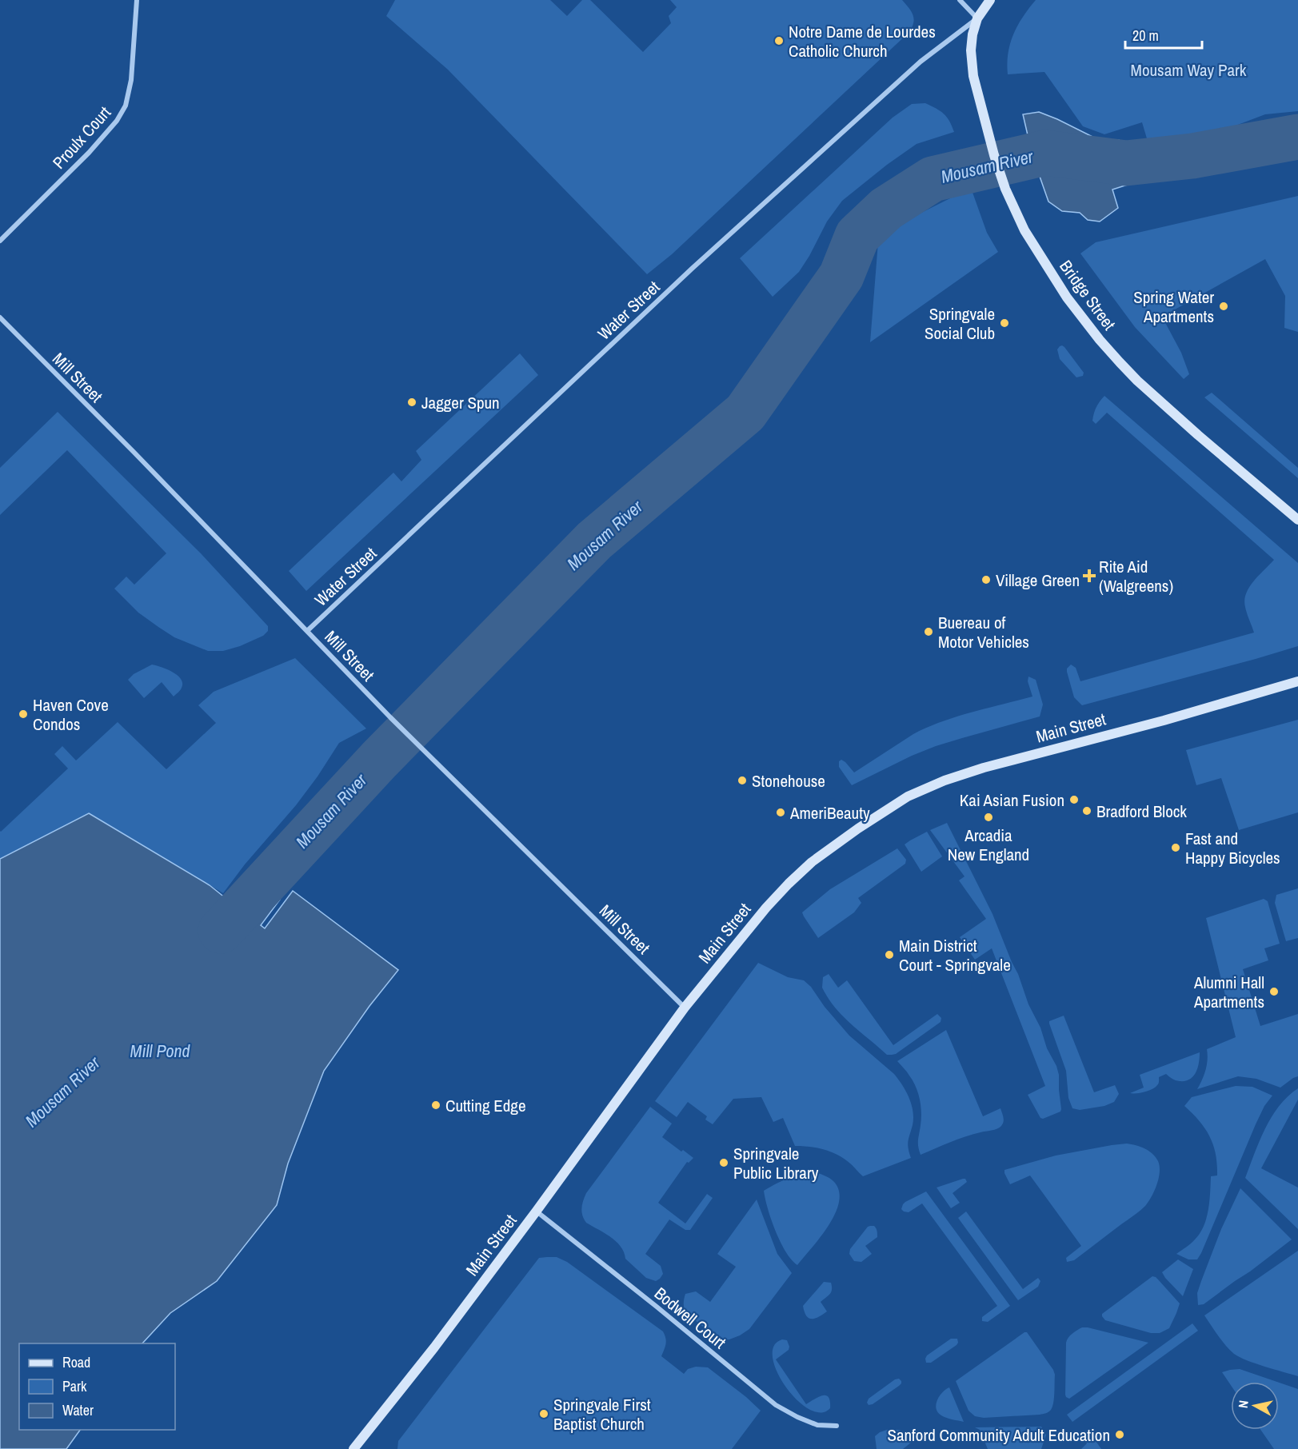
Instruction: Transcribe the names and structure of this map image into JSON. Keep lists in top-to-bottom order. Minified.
{"streets":{"main road":["Bridge Street","Main Street"],"street":["Proulx Court","Water Street","Mill Street","Bodwell Court"]},"crossings":[["Bridge Street","Water Street"],["Water Street","Mill Street"],["Mill Street","Main Street"],["Main Street","Bodwell Court"]],"water":["Mousam River","Mill Pond"],"parks":["Mousam Way Park"],"places":{"other":["Notre Dame de Lourdes Catholic Church","Spring Water Apartments","Springvale Social Club","Jagger Spun","Village Green","Buereau of Motor Vehicles","Haven Cove Condos","Stonehouse","Kai Asian Fusion","Bradford Block","AmeriBeauty","Arcadia New England","Fast and Happy Bicycles","Main District Court - Springvale","Alumni Hall Apartments","Cutting Edge","Springvale Public Library","Springvale First Baptist Church","Sanford Community Adult Education"],"health":["Rite Aid (Walgreens)"]},"legend":["Road","Park","Water"],"scale_bar":"20 m","north":"left"}
